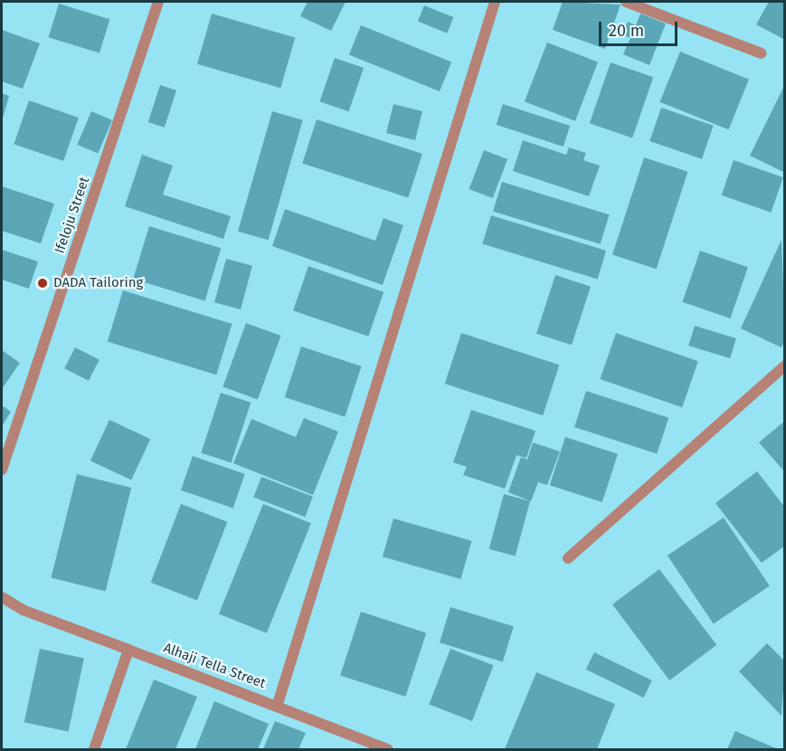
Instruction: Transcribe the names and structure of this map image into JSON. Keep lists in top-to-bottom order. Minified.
{"streets":{"street":["Ifeloju Street","Alhaji Tella Street"]},"places":["DADA Tailoring"],"scale_bar":"20 m"}
